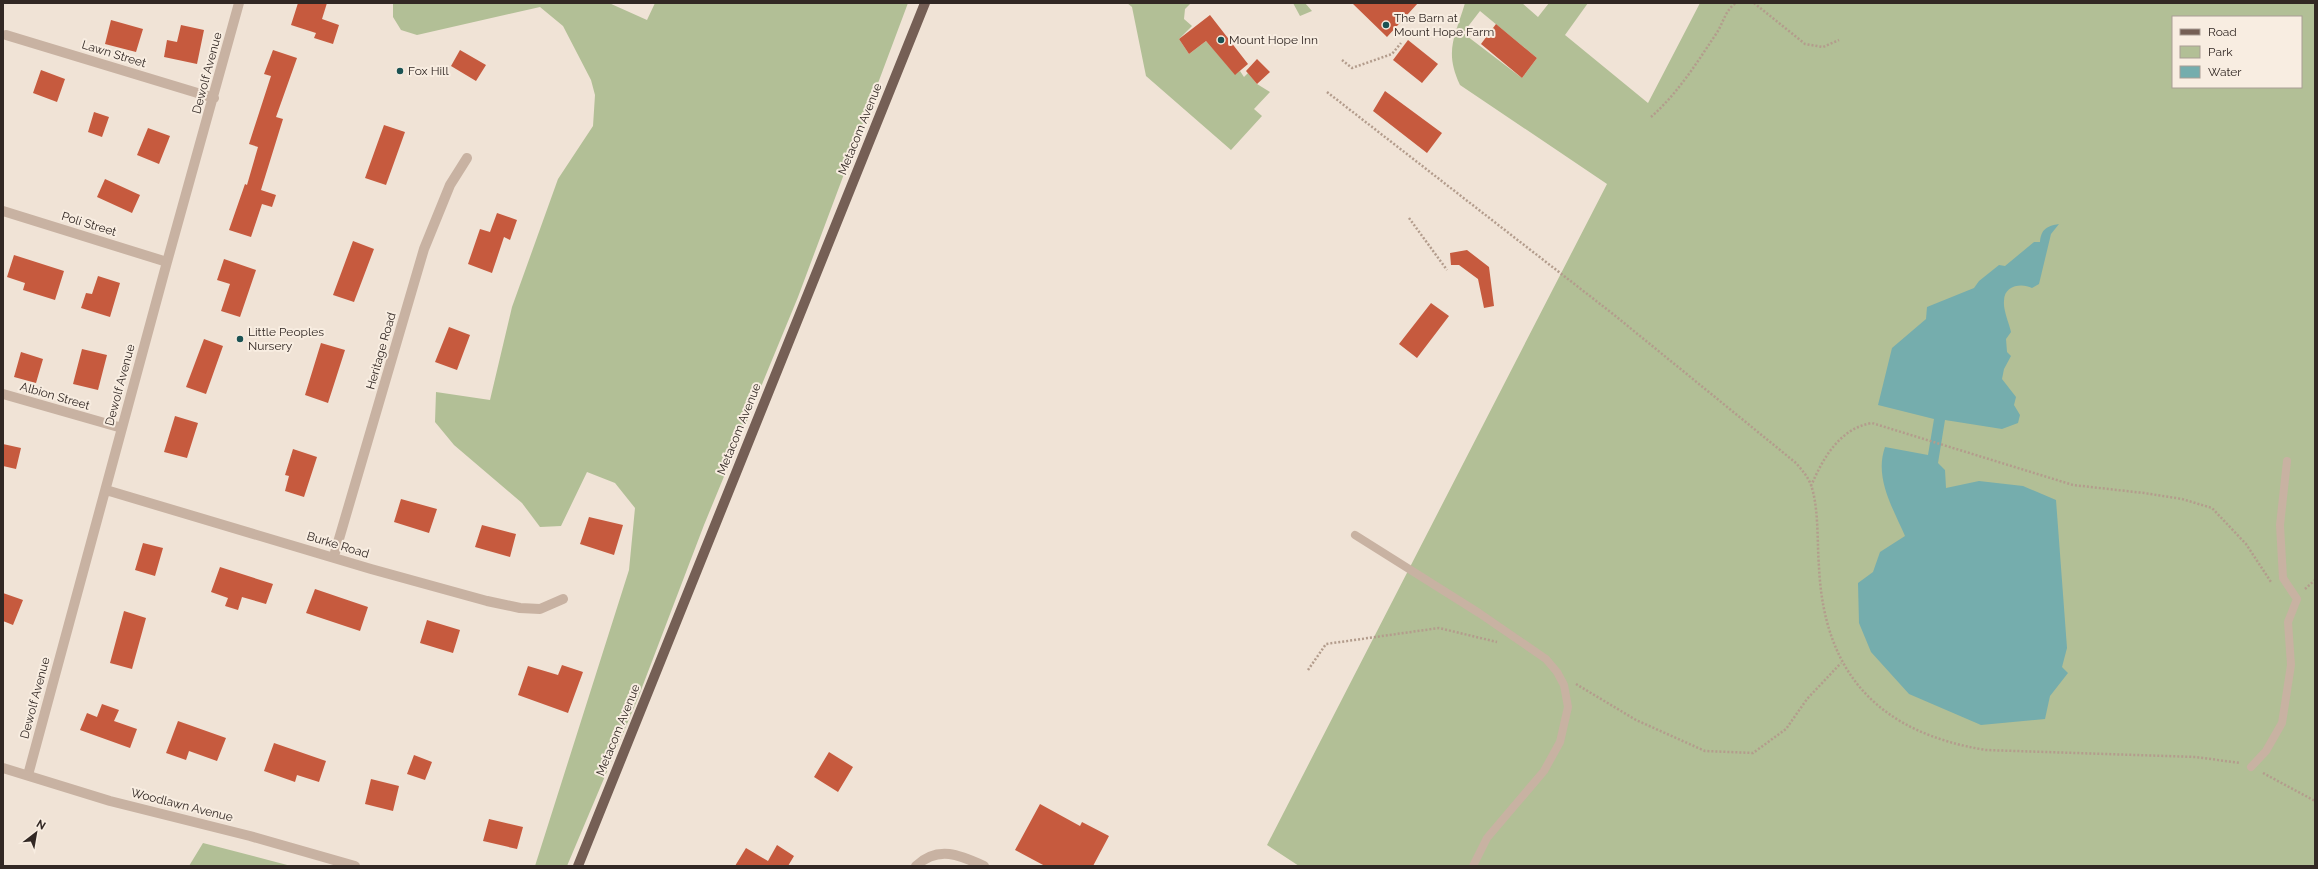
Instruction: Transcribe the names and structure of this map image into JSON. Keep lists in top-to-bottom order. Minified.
{"streets":{"main road":["Metacom Avenue"],"street":["Lawn Street","Dewolf Avenue","Poli Street","Heritage Road","Albion Street","Burke Road","Woodlawn Avenue"]},"crossings":[["Lawn Street","Dewolf Avenue"],["Dewolf Avenue","Poli Street"],["Dewolf Avenue","Albion Street"],["Dewolf Avenue","Burke Road"],["Dewolf Avenue","Woodlawn Avenue"],["Heritage Road","Burke Road"]],"places":["The Barn at Mount Hope Farm","Mount Hope Inn","Fox Hill","Little Peoples Nursery"],"legend":["Road","Park","Water"],"north":"top right"}
